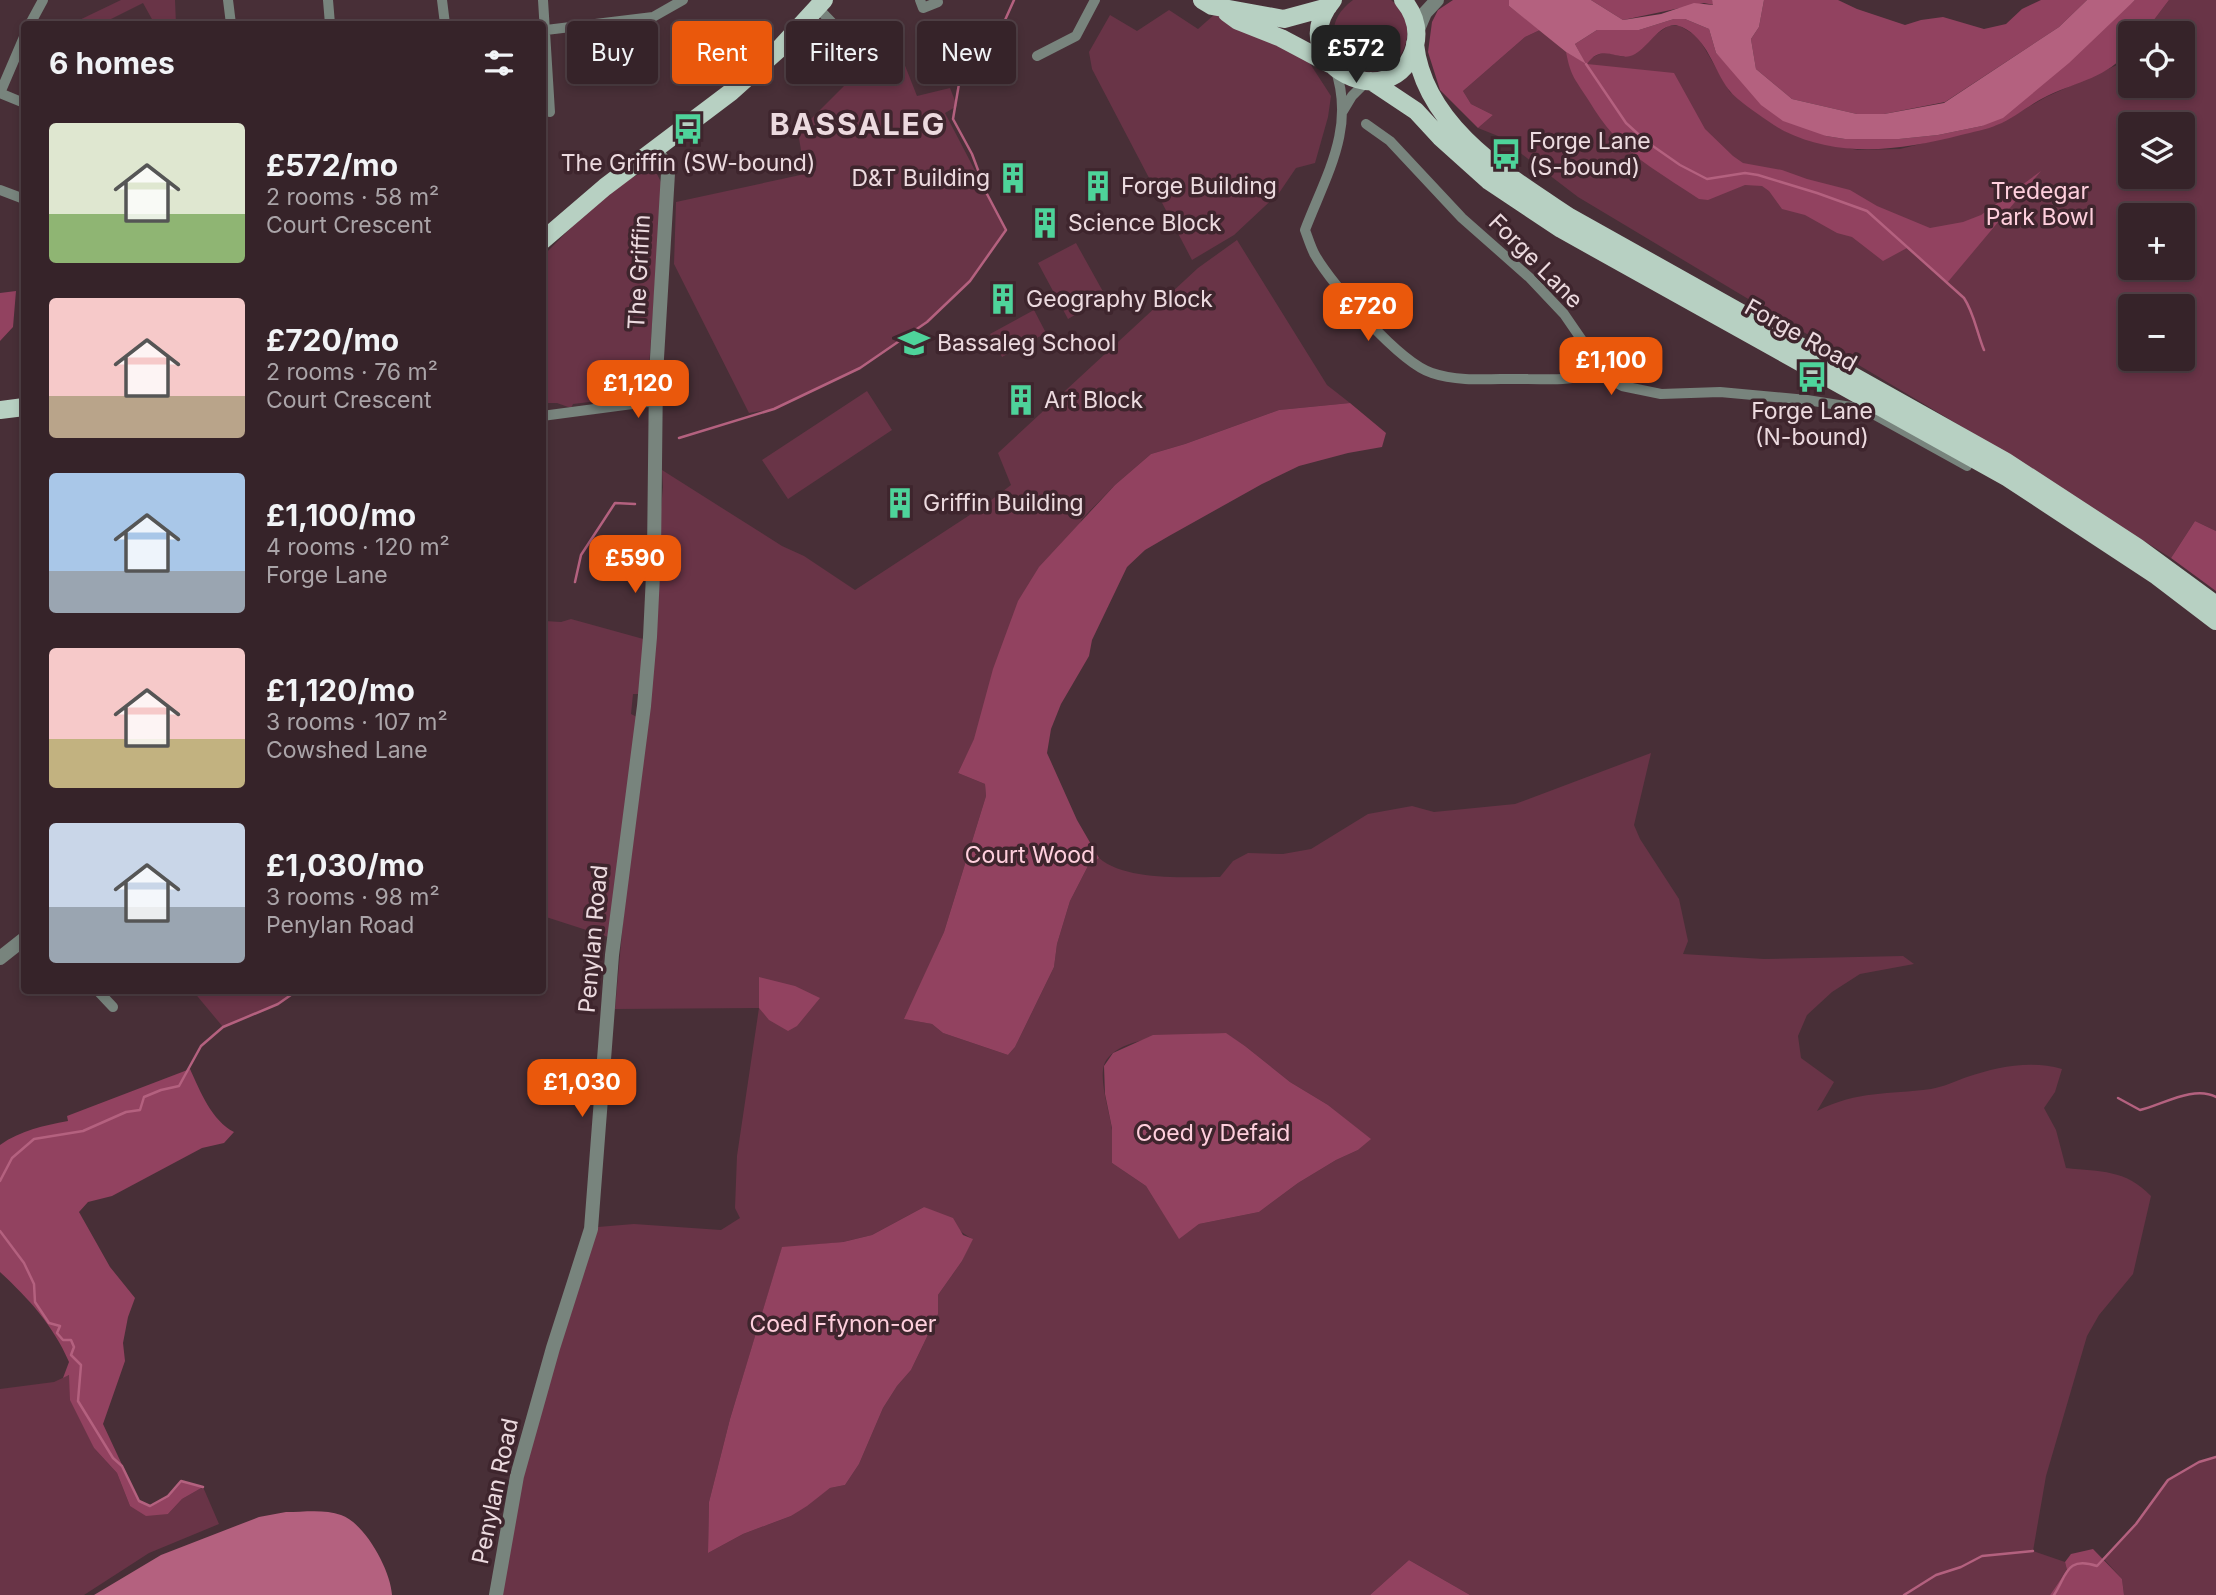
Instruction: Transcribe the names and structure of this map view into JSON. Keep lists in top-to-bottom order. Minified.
{"streets":{"main road":["Forge Road"],"street":["Forge Lane","The Griffin","Penylan Road"]},"crossings":[["The Griffin","Penylan Road"]],"districts":["BASSALEG"],"parks":["Tredegar Park Bowl","Court Wood","Coed y Defaid","Coed Ffynon-oer"],"places":{"bus stop":["The Griffin (SW-bound)","Forge Lane (S-bound)","Forge Lane (N-bound)"],"building":["D&T Building","Forge Building","Science Block","Geography Block","Art Block","Griffin Building"],"school or university":["Bassaleg School"]},"page":{"map_buttons":["+","−"],"chip":["Buy","Rent","Filters","New"],"heading":"6 homes","price":["£572","£720","£1,100","£1,120","£590","£1,030"],"list":[{"name":"£572/mo","note":"2 rooms · 58 m² · Court Crescent"},{"name":"£720/mo","note":"2 rooms · 76 m² · Court Crescent"},{"name":"£1,100/mo","note":"4 rooms · 120 m² · Forge Lane"},{"name":"£1,120/mo","note":"3 rooms · 107 m² · Cowshed Lane"},{"name":"£1,030/mo","note":"3 rooms · 98 m² · Penylan Road"}]}}
